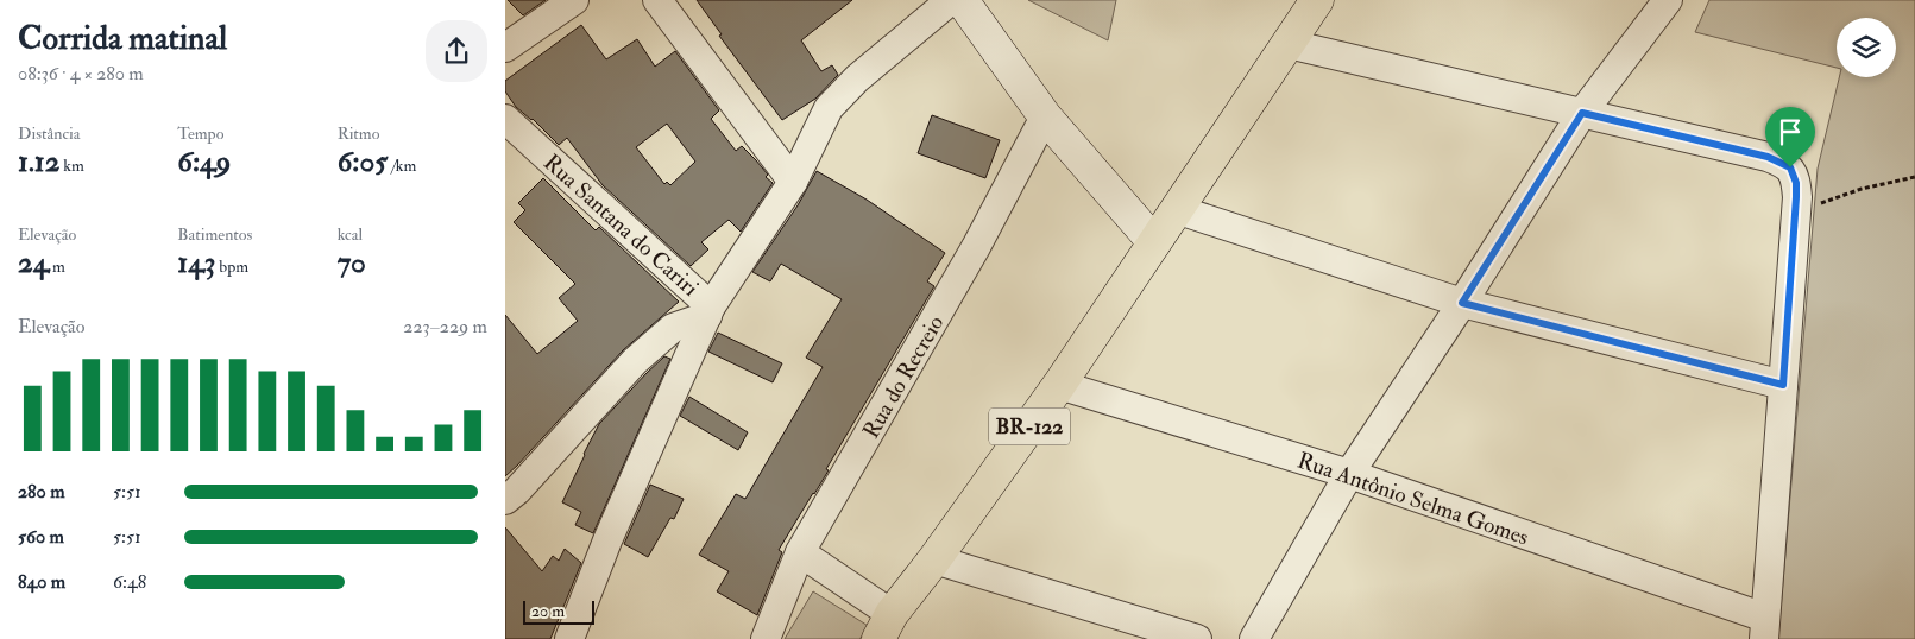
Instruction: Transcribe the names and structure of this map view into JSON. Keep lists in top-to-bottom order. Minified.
{"streets":{"highway":["BR-122"],"street":["Rua Santana do Cariri","Rua do Recreio","Rua Antônio Selma Gomes"]},"crossings":[["BR-122","Rua Antônio Selma Gomes"]],"scale_bar":"20 m","page":{"heading":["Corrida matinal","08:36 · 4 × 280 m"],"stats":[["Distância","1.12 km"],["Tempo","6:49"],["Ritmo","6:05 /km"],["Elevação","24 m"],["Batimentos","143 bpm"],["kcal","70"]],"chart":["Elevação","223–229 m"],"list":[{"name":"280 m","note":"5:51"},{"name":"560 m","note":"5:51"},{"name":"840 m","note":"6:48"}],"scale":"20 m"}}
